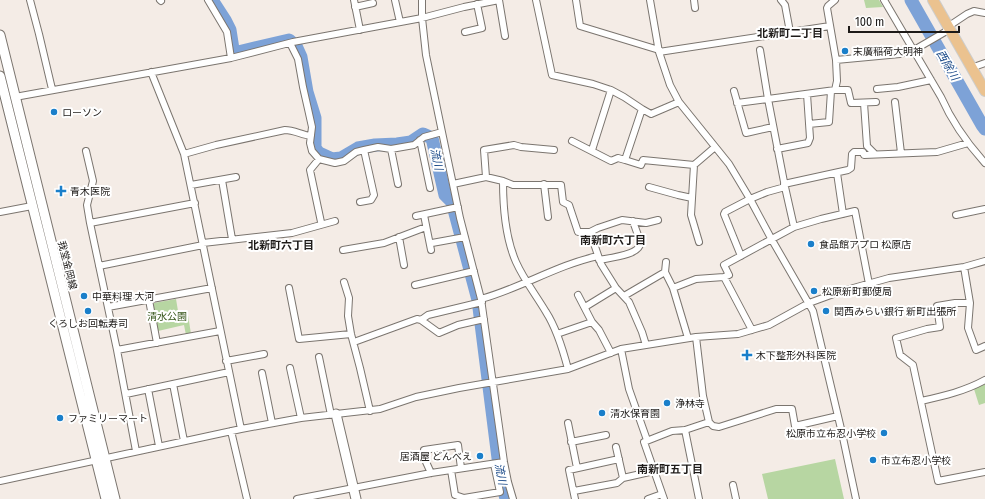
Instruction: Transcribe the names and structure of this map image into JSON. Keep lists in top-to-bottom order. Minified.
{"streets":{"main road":["我堂金岡線"]},"districts":["北新町二丁目","南新町六丁目","北新町六丁目","南新町五丁目"],"water":["西除川","流川"],"parks":["清水公園"],"places":{"other":["末廣稲荷大明神","ローソン","食品館アプロ 松原店","松原新町郵便局","中華料理 大河","くろしお回転寿司","関西みらい銀行 新町出張所","浄林寺","清水保育園","ファミリーマート","松原市立布忍小学校","居酒屋 どんべえ","市立布忍小学校"],"health":["青木医院","木下整形外科医院"]},"scale_bar":"100 m"}
